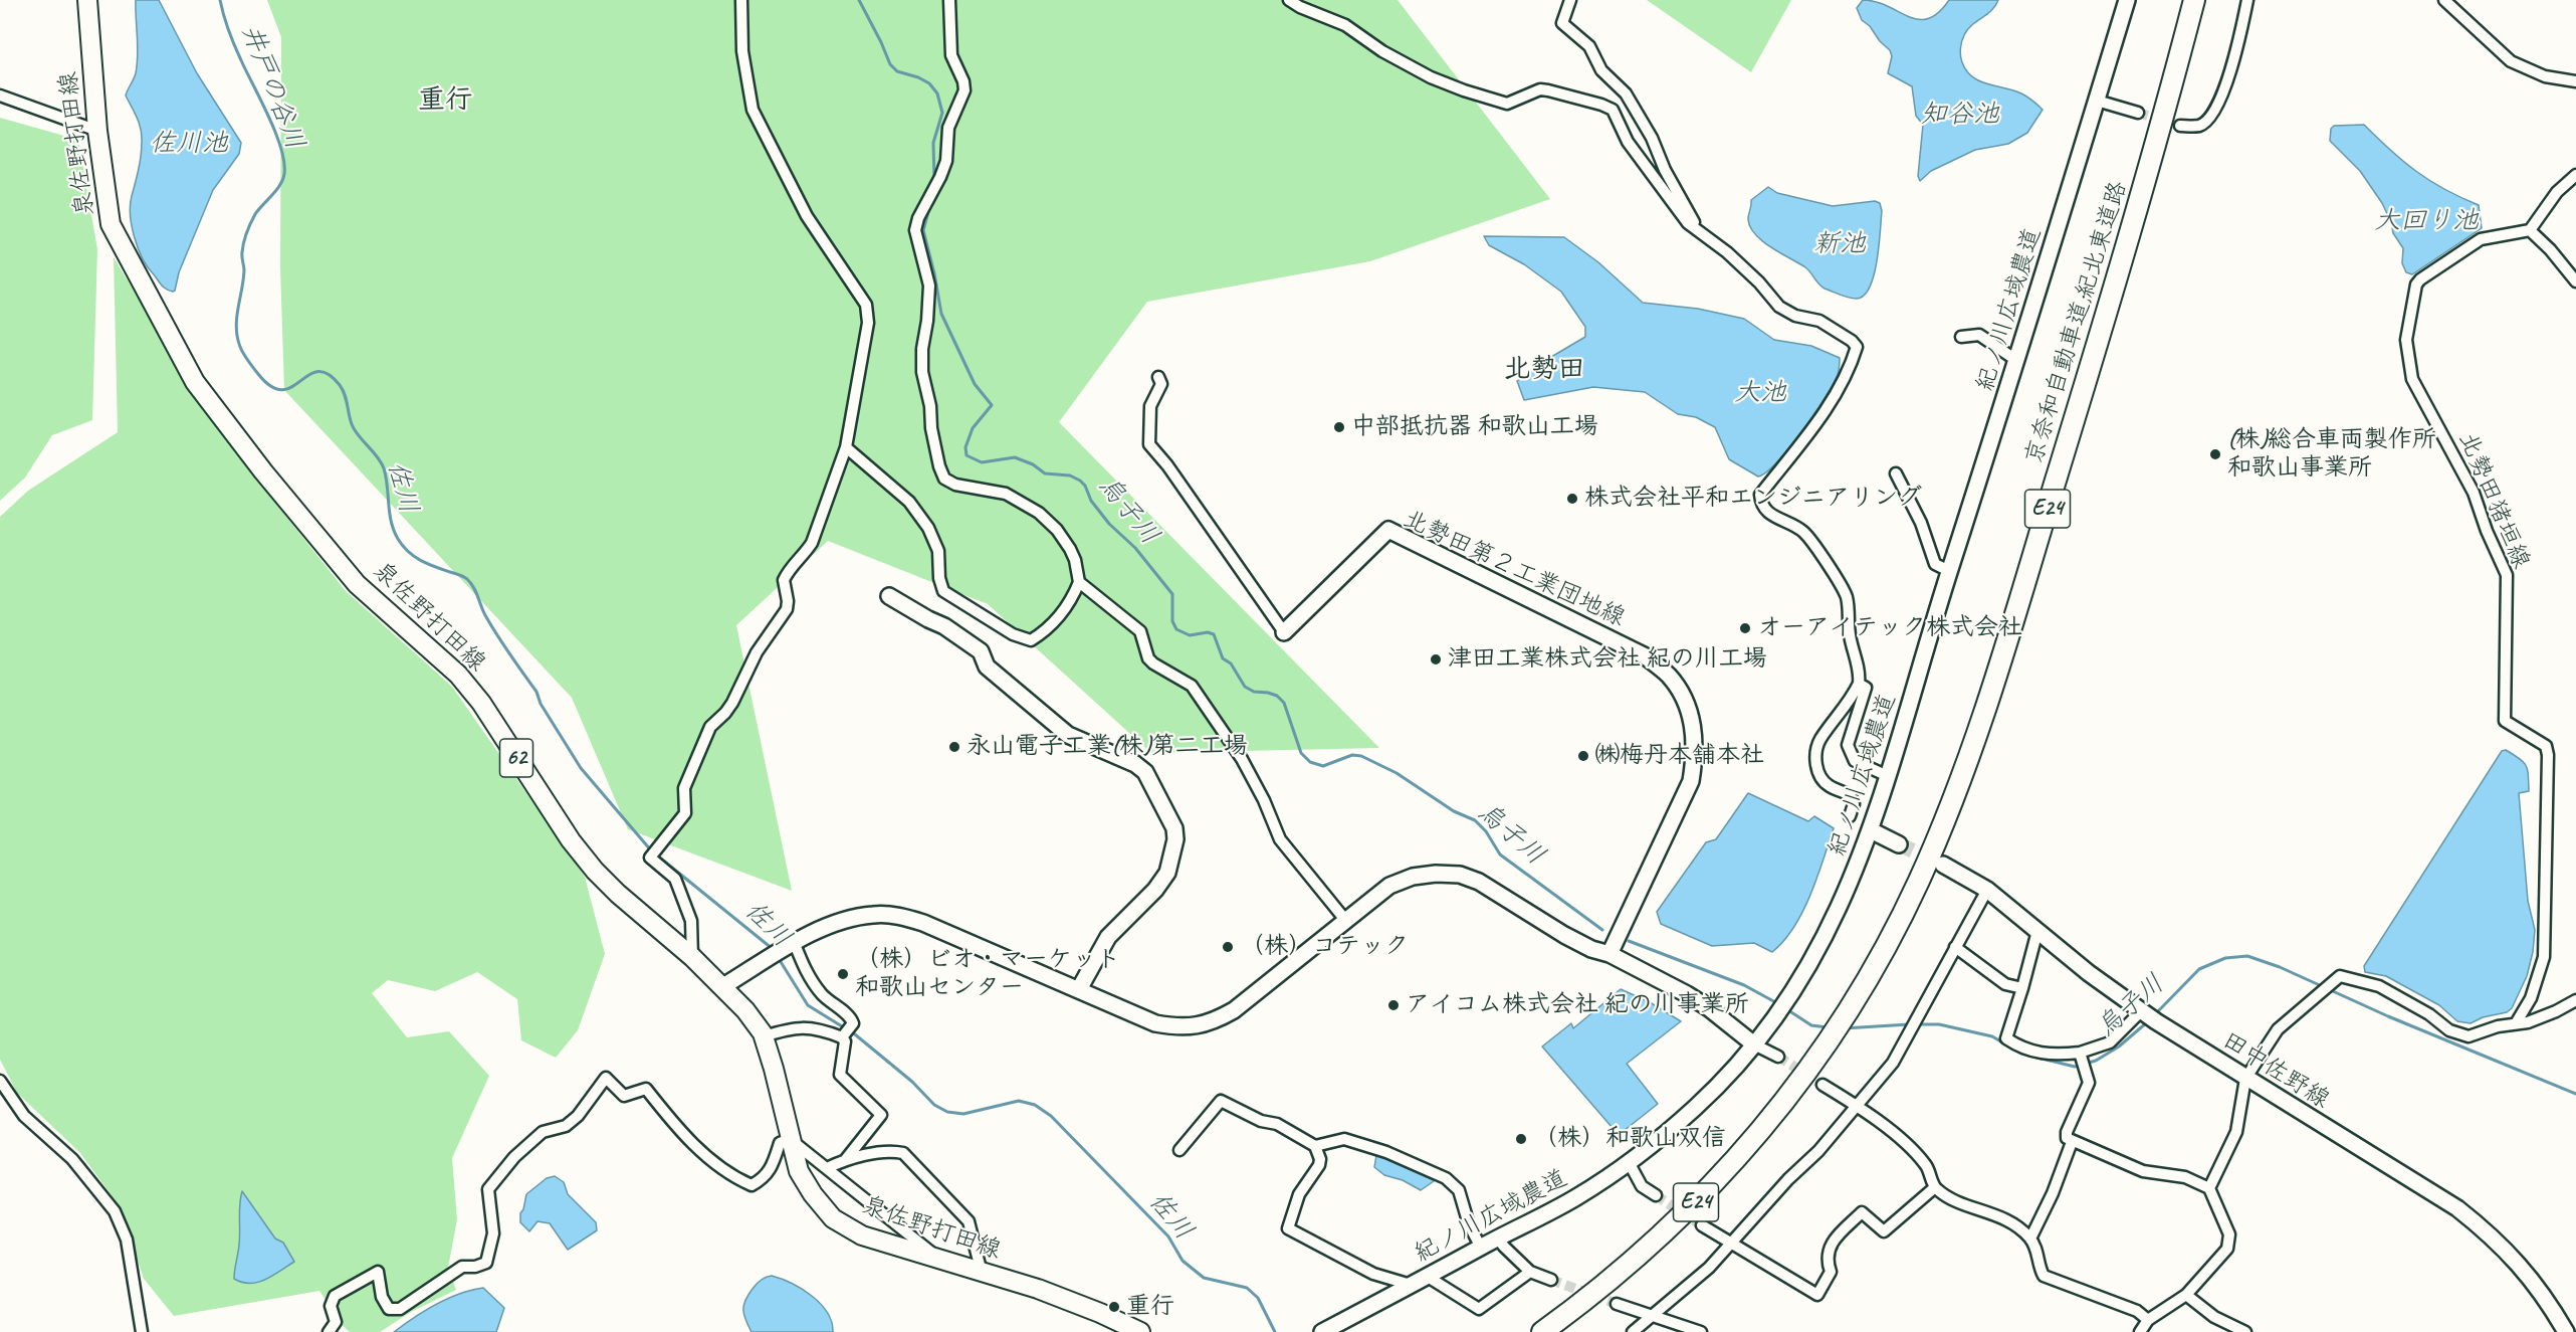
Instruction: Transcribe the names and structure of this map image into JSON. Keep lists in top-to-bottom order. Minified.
{"streets":{"highway":["京奈和自動車道;紀北東道路","E24"],"main road":["泉佐野打田線","62"],"street":["紀ノ川広域農道","北勢田猪垣線","北勢田第２工業団地線","田中佐野線"]},"districts":["重行","北勢田"],"water":["井戸の谷川","知谷池","佐川池","大回り池","新池","大池","佐川","烏子川"],"places":["中部抵抗器 和歌山工場","(株)総合車両製作所 和歌山事業所","株式会社平和エンジニアリング","オーアイテック株式会社","津田工業株式会社 紀の川工場","永山電子工業(株)第二工場","㈱梅丹本舗本社","（株）コテック","（株）ビオ・マーケット 和歌山センター","アイコム株式会社 紀の川事業所","（株）和歌山双信","重行"]}
